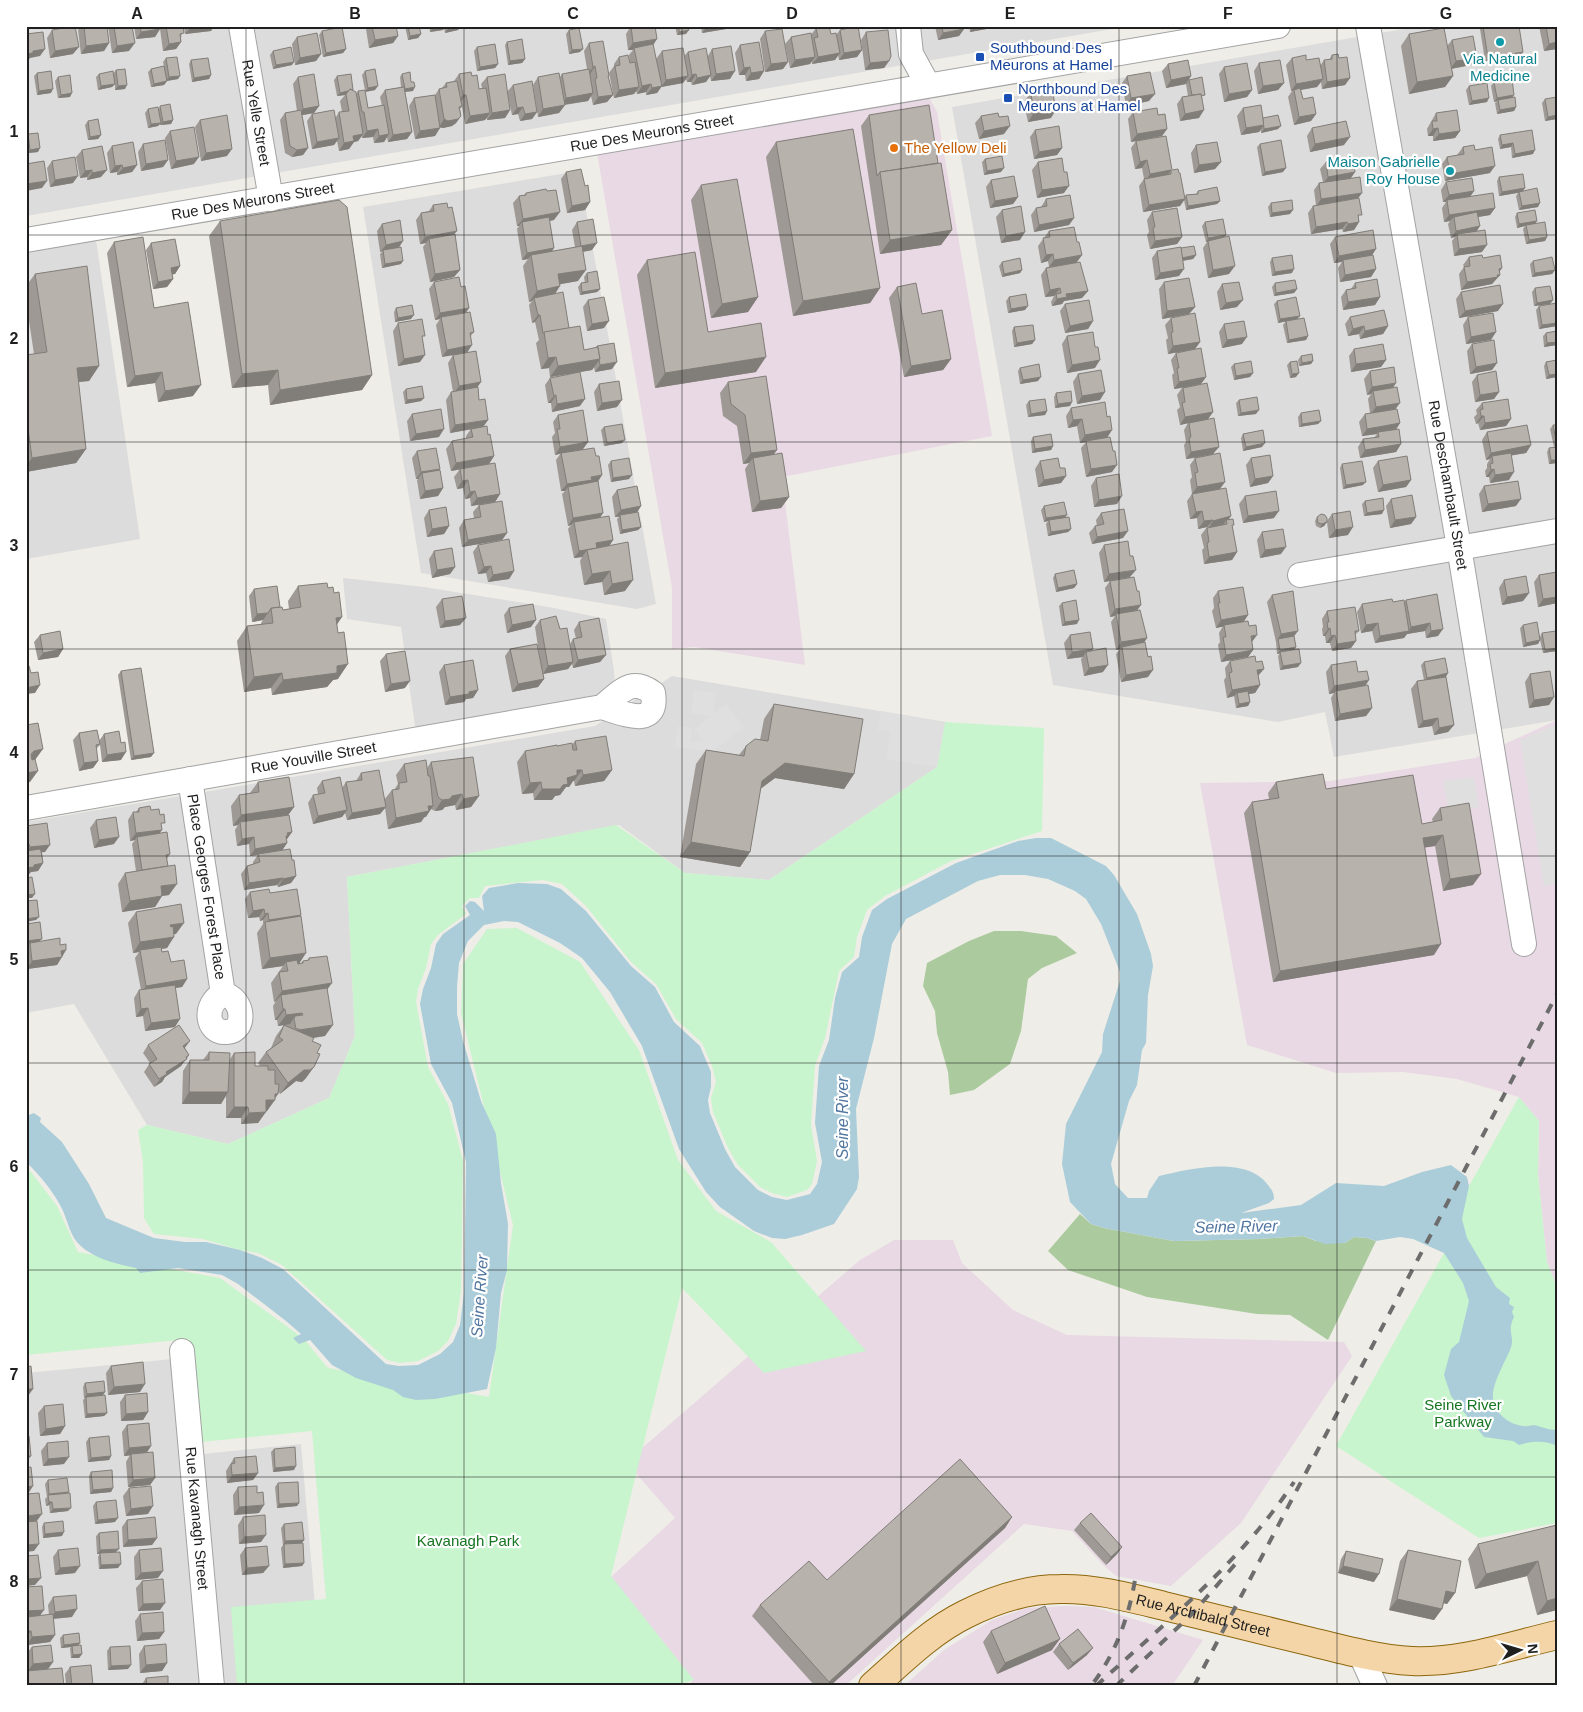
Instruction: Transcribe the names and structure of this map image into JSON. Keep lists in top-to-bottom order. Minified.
{"streets":{"main road":["Rue Archibald Street"],"street":["Rue Yelle Street","Rue Des Meurons Street","Rue Deschambault Street","Rue Youville Street","Place Georges Forest Place","Rue Kavanagh Street"]},"crossings":[["Rue Yelle Street","Rue Des Meurons Street"],["Rue Youville Street","Place Georges Forest Place"]],"water":["Seine River"],"parks":["Seine River Parkway","Kavanagh Park"],"places":{"other":["Via Natural Medicine","The Yellow Deli","Maison Gabrielle Roy House"],"transit":["Southbound Des Meurons at Hamel","Northbound Des Meurons at Hamel"]},"north":"right","grid":{"columns":["A","B","C","D","E","F","G"],"rows":["1","2","3","4","5","6","7","8"]}}
